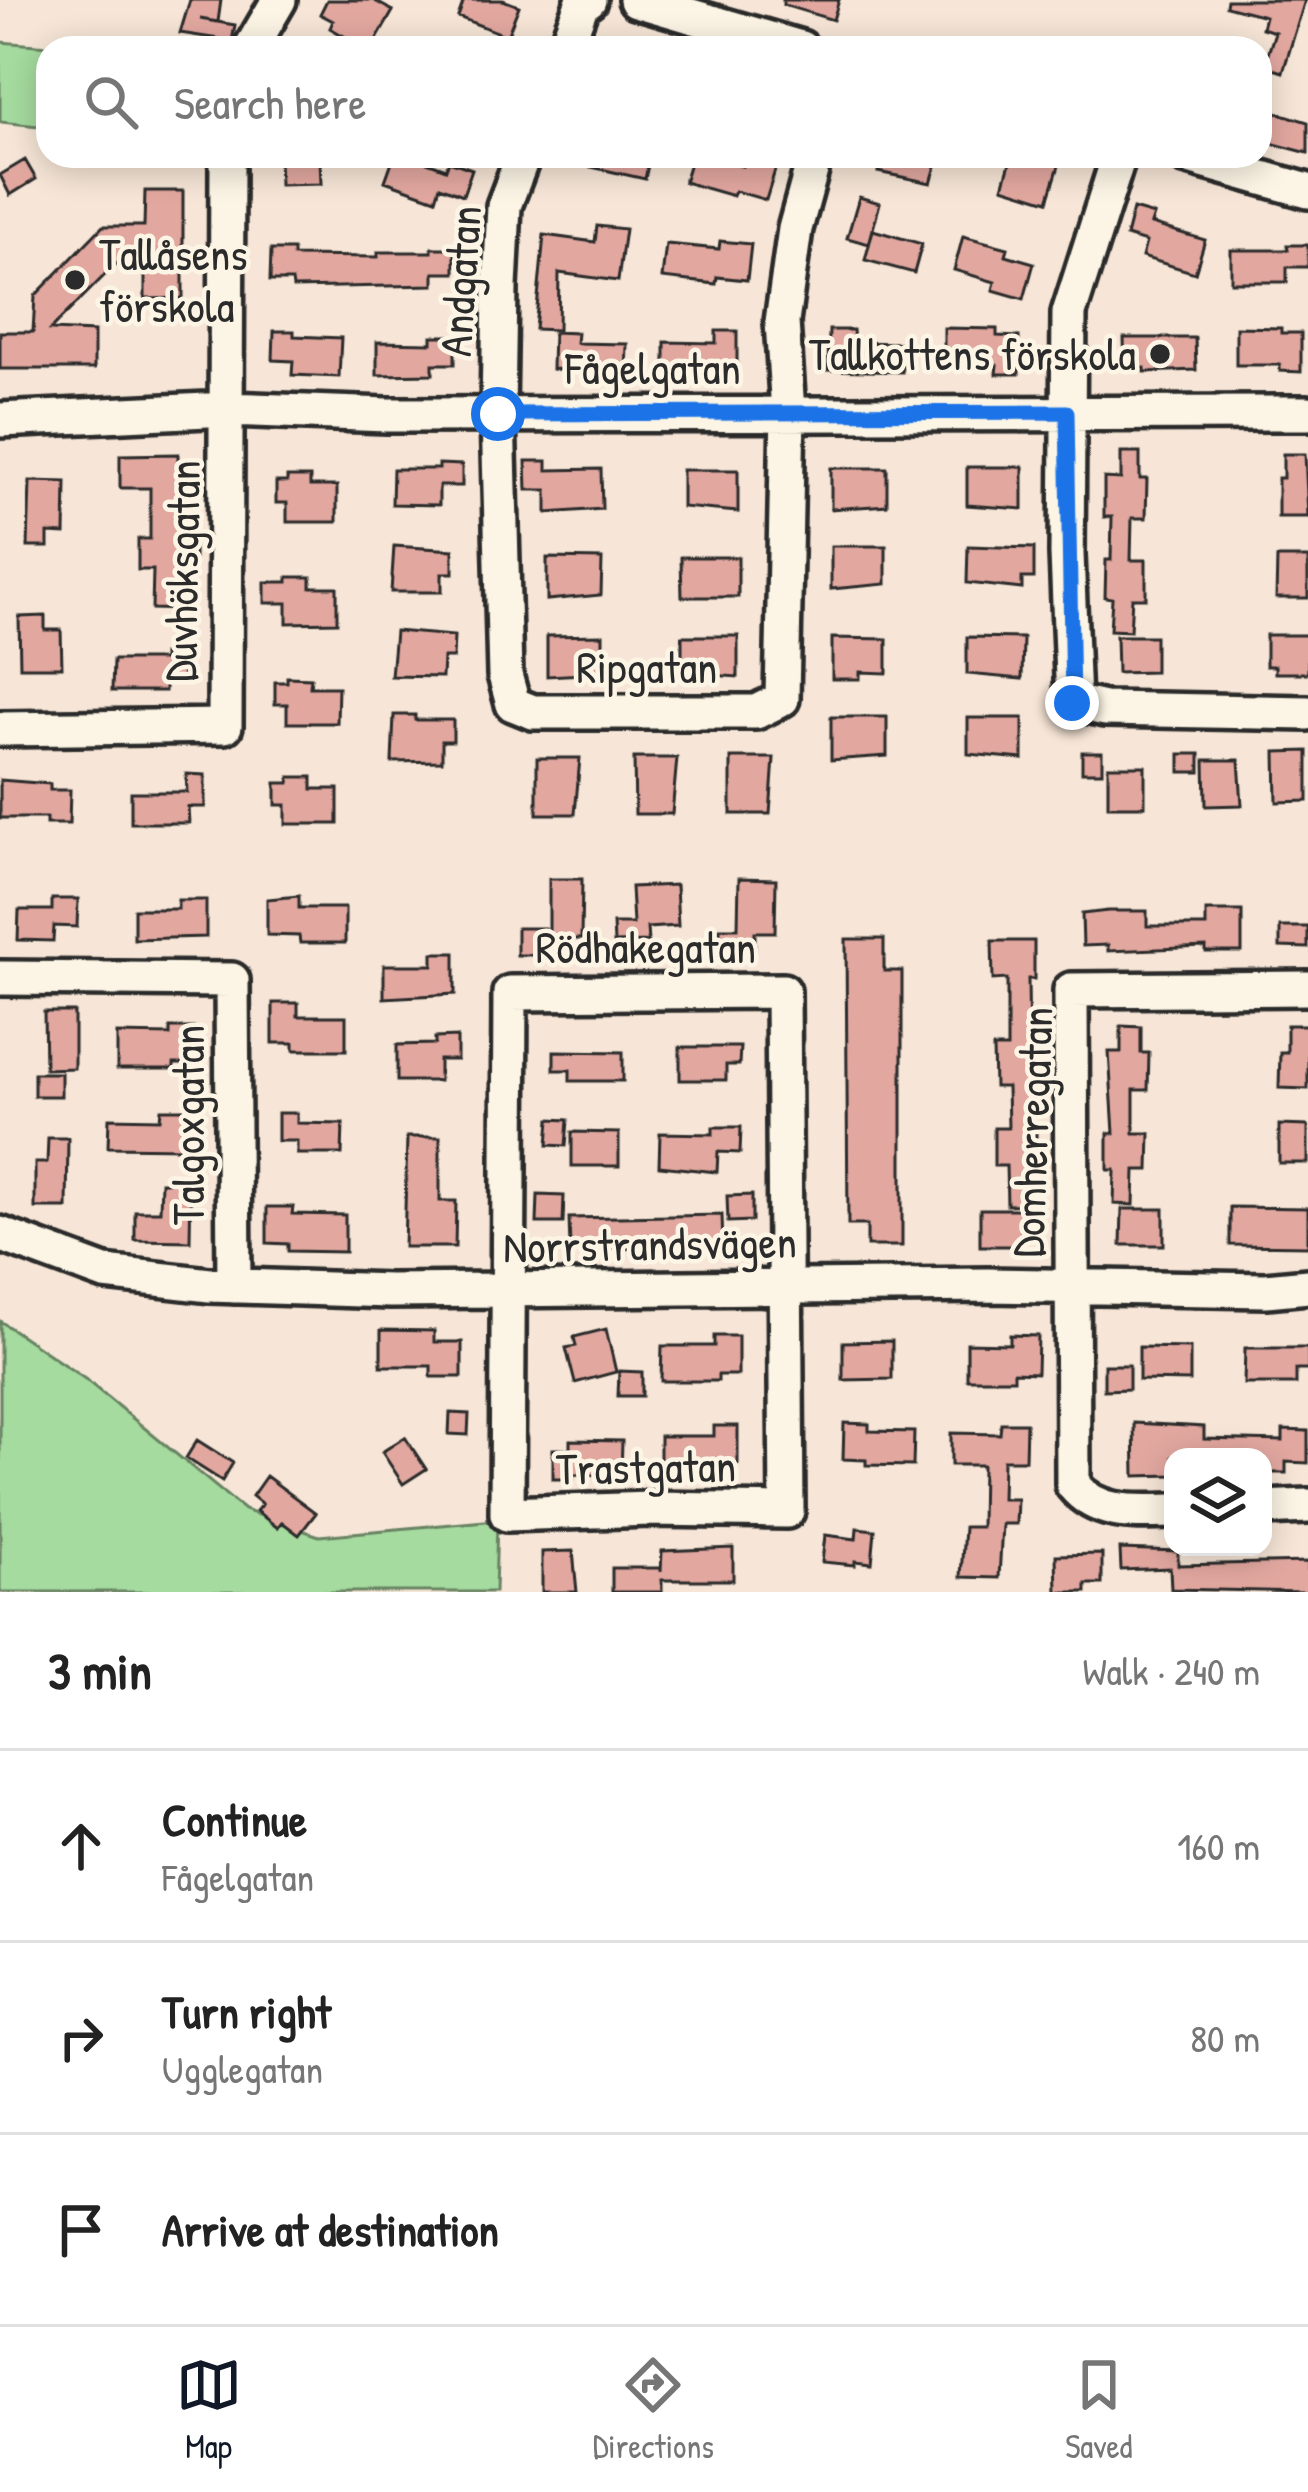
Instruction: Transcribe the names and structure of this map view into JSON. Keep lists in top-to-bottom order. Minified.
{"streets":{"street":["Andgatan","Fågelgatan","Duvhöksgatan","Ripgatan","Rödhakegatan","Talgoxgatan","Domherregatan","Norrstrandsvägen","Trastgatan"]},"crossings":[["Andgatan","Fågelgatan"],["Andgatan","Ripgatan"],["Fågelgatan","Duvhöksgatan"],["Fågelgatan","Ripgatan"],["Rödhakegatan","Norrstrandsvägen"],["Rödhakegatan","Trastgatan"],["Talgoxgatan","Norrstrandsvägen"],["Domherregatan","Norrstrandsvägen"],["Norrstrandsvägen","Trastgatan"]],"places":["Tallåsens förskola","Tallkottens förskola"],"page":{"search":"Search here","heading":["3 min","Walk · 240 m"],"list":[["Continue","Fågelgatan","160 m"],["Turn right","Ugglegatan","80 m"],"Arrive at destination"],"nav":["Map","Directions","Saved"]}}
